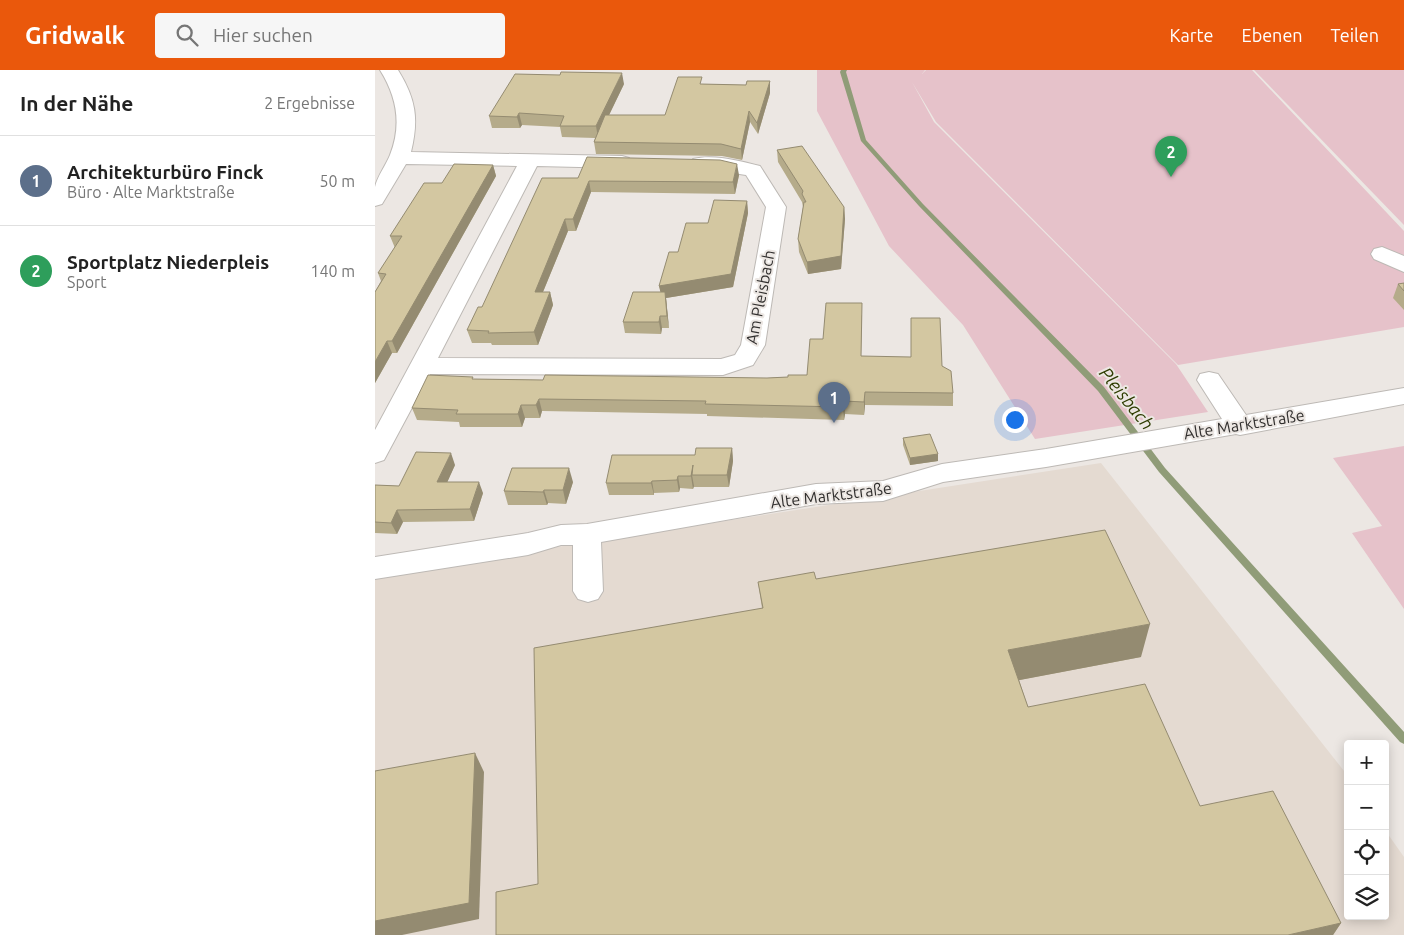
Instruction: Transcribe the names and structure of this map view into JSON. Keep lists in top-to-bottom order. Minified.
{"streets":{"street":["Am Pleisbach","Alte Marktstraße"]},"water":["Pleisbach"],"page":{"header":"Gridwalk","search":"Hier suchen","nav":["Karte","Ebenen","Teilen"],"heading":["In der Nähe","2 Ergebnisse"],"list":[{"mark":"1","name":"Architekturbüro Finck","note":"Büro · Alte Marktstraße","value":"50 m"},{"mark":"2","name":"Sportplatz Niederpleis","note":"Sport","value":"140 m"}],"pins":["2","1"],"map_buttons":["+","−"]}}
